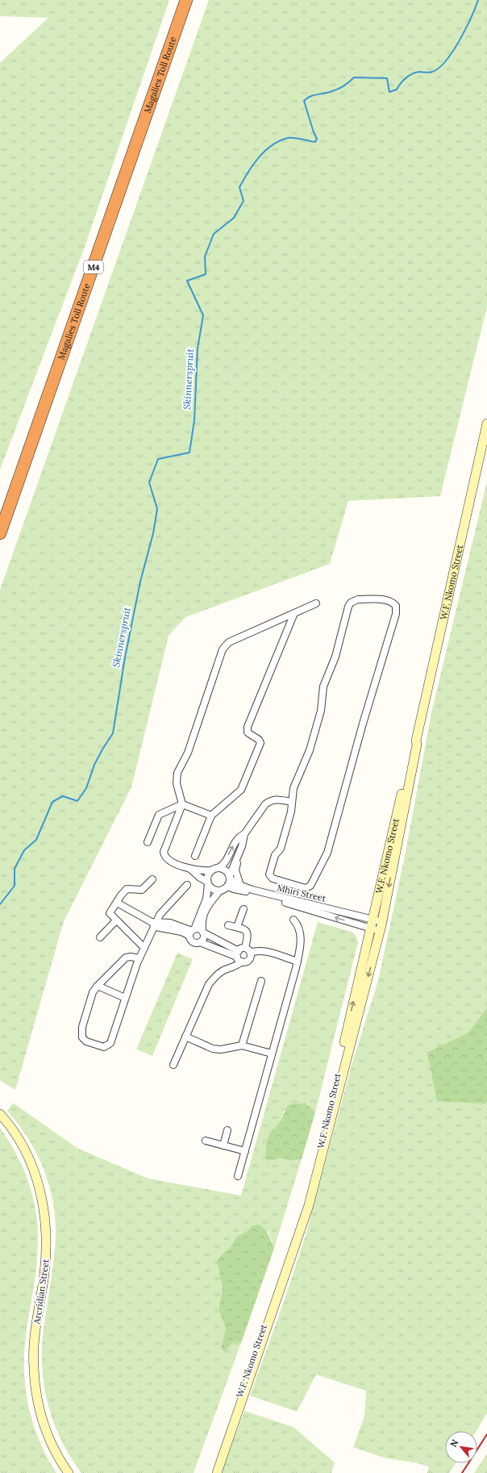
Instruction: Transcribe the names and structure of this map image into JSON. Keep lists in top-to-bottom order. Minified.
{"streets":{"highway":["Magalies Toll Route","M4"],"main road":["W.F. Nkomo Street","Arcridian Street"],"street":["Mhiri Street"]},"crossings":[["W.F. Nkomo Street","Mhiri Street"]],"water":["Skinnerspruit"],"north":"top left"}
